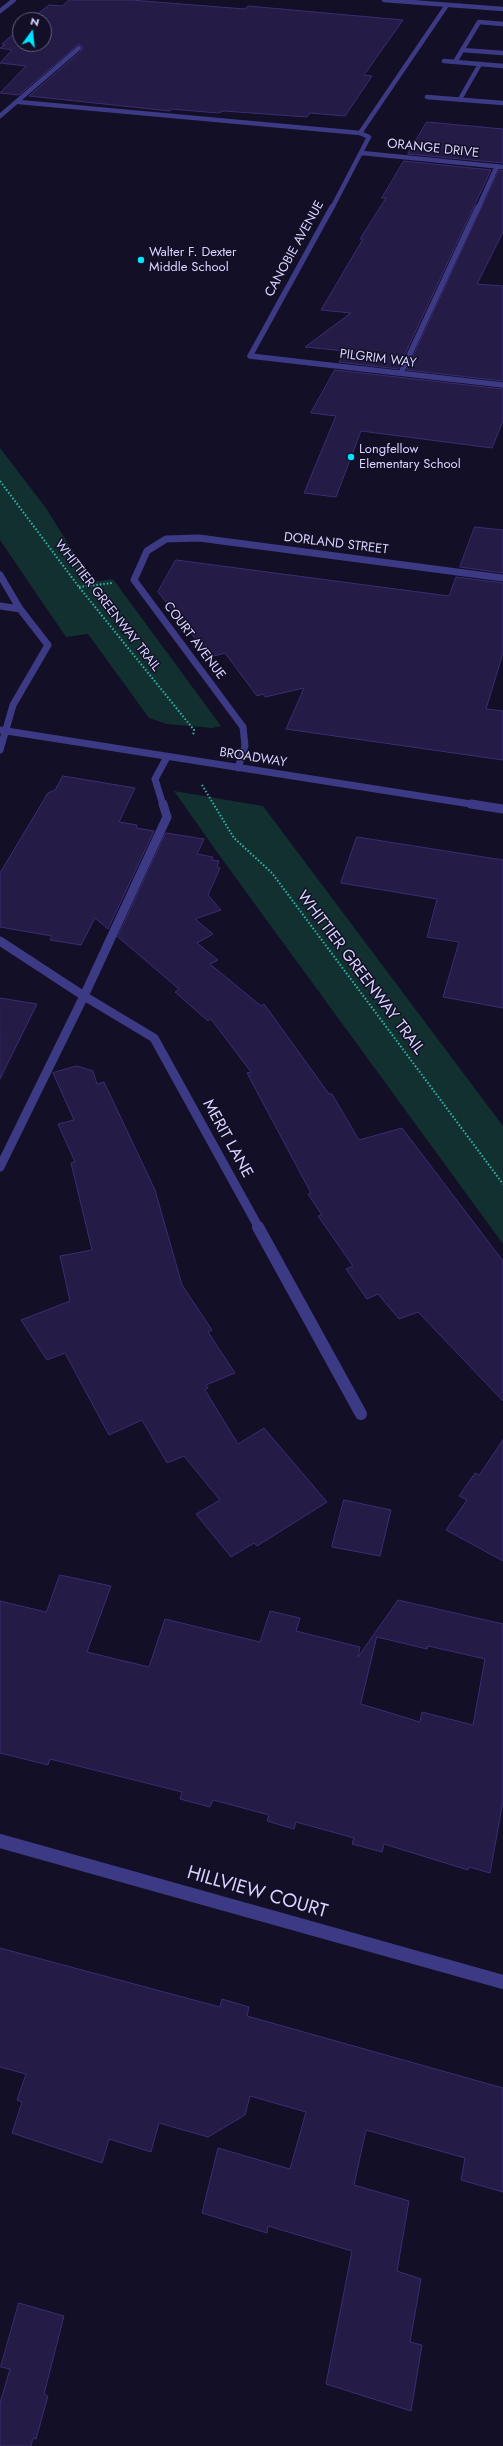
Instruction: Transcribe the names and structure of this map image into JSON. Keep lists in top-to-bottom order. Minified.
{"streets":{"street":["ORANGE DRIVE","CANOBIE AVENUE","PILGRIM WAY","DORLAND STREET","COURT AVENUE","BROADWAY","MERIT LANE","HILLVIEW COURT"],"path":["WHITTIER GREENWAY TRAIL"]},"crossings":[["ORANGE DRIVE","CANOBIE AVENUE"],["CANOBIE AVENUE","PILGRIM WAY"],["DORLAND STREET","COURT AVENUE"],["COURT AVENUE","BROADWAY"]],"places":["Walter F. Dexter Middle School","Longfellow Elementary School"],"north":"top"}
